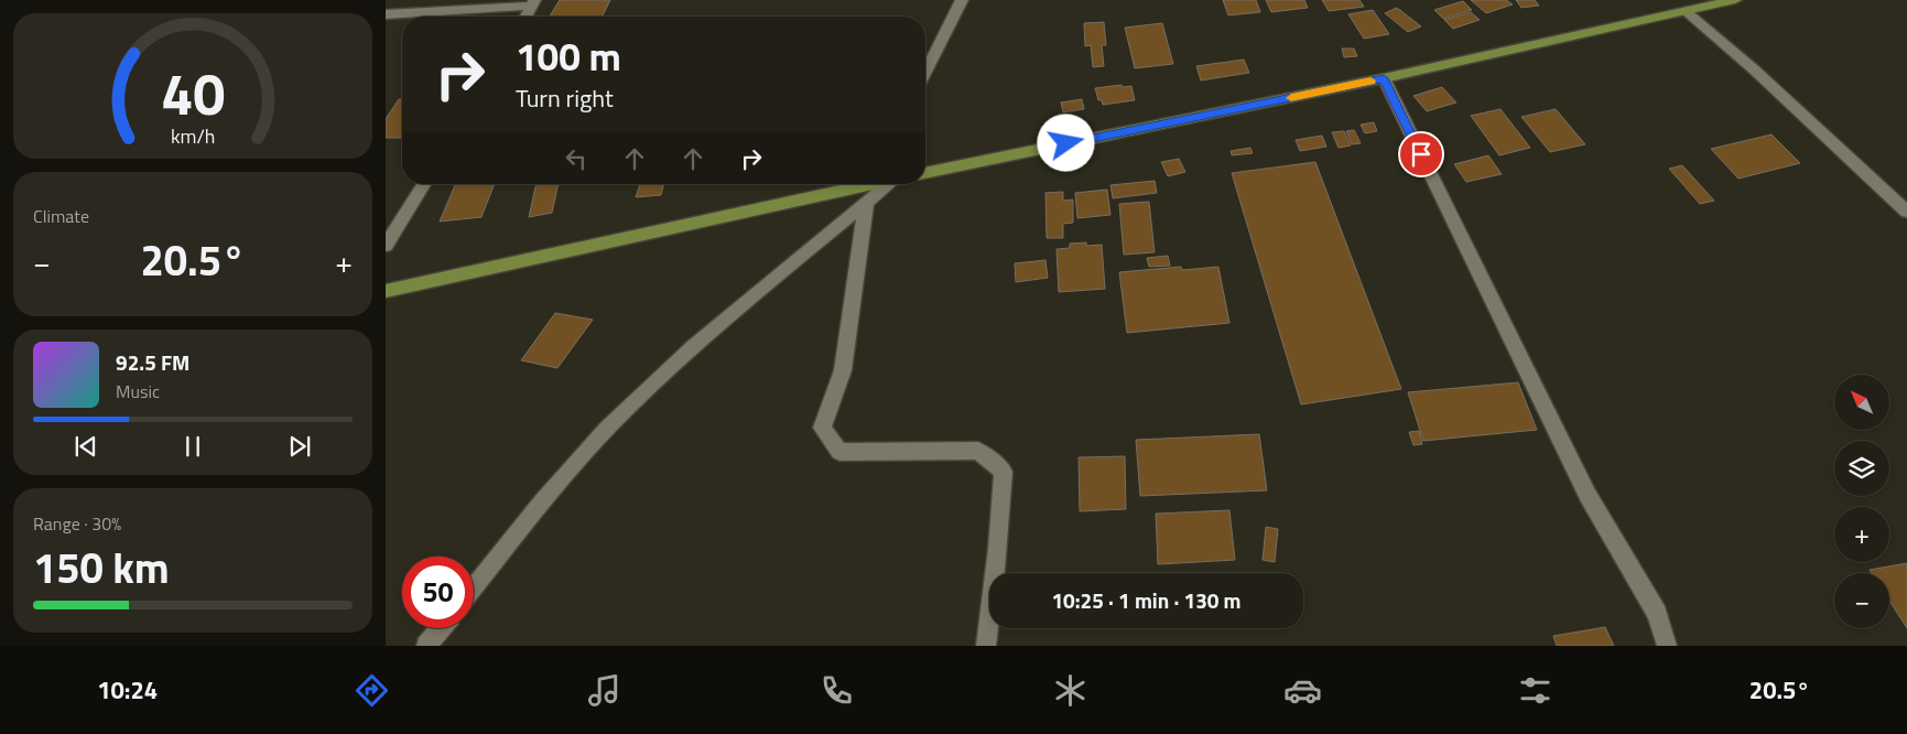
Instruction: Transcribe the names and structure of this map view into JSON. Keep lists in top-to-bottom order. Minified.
{"north":"top left","page":{"turn":["100 m","Turn right"],"tile":["Climate",["Range · 30%","150 km"]],"heat":["−","20.5°","+"],"song":["92.5 FM","Music"],"map_buttons":["+","−"],"limit":"50","trip":"10:25 · 1 min · 130 m","tabs":["10:24","20.5°"],"gauge":["40","km/h"]}}
